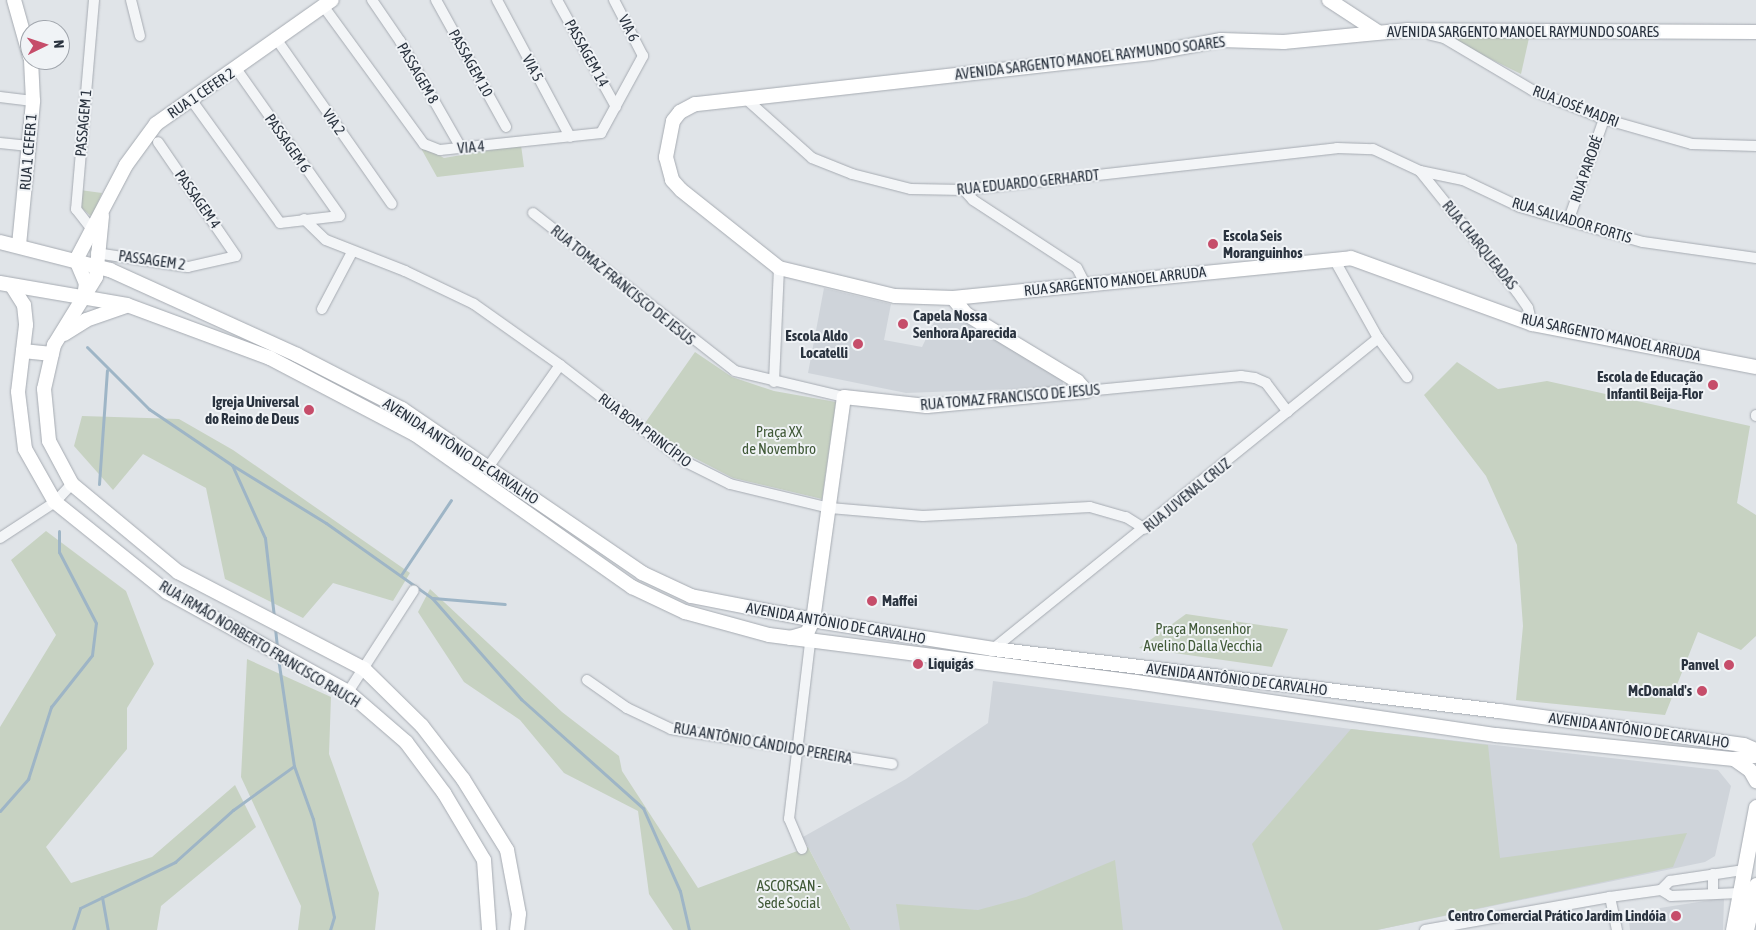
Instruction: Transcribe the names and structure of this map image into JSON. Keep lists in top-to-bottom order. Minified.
{"streets":{"street":["VIA 6","AVENIDA SARGENTO MANOEL RAYMUNDO SOARES","PASSAGEM 14","PASSAGEM 10","VIA 5","PASSAGEM 8","RUA 1 CEFER 2","RUA JOSÉ MADRI","VIA 2","PASSAGEM 1","PASSAGEM 6","VIA 4","RUA 1 CEFER 1","RUA PAROBÉ","RUA EDUARDO GERHARDT","PASSAGEM 4","RUA SALVADOR FORTIS","RUA CHARQUEADAS","PASSAGEM 2","RUA SARGENTO MANOEL ARRUDA","RUA TOMAZ FRANCISCO DE JESUS","RUA BOM PRINCÍPIO","AVENIDA ANTÔNIO DE CARVALHO","RUA JUVENAL CRUZ","RUA IRMÃO NORBERTO FRANCISCO RAUCH","RUA ANTÔNIO CÂNDIDO PEREIRA"]},"crossings":[["VIA 6","VIA 4"],["AVENIDA SARGENTO MANOEL RAYMUNDO SOARES","RUA JOSÉ MADRI"],["AVENIDA SARGENTO MANOEL RAYMUNDO SOARES","RUA EDUARDO GERHARDT"],["AVENIDA SARGENTO MANOEL RAYMUNDO SOARES","RUA SARGENTO MANOEL ARRUDA"],["PASSAGEM 14","VIA 4"],["VIA 5","VIA 4"],["PASSAGEM 8","VIA 4"],["RUA 1 CEFER 2","VIA 2"],["RUA 1 CEFER 2","PASSAGEM 1"],["RUA 1 CEFER 2","PASSAGEM 6"],["RUA 1 CEFER 2","VIA 4"],["RUA 1 CEFER 2","PASSAGEM 2"],["RUA 1 CEFER 2","AVENIDA ANTÔNIO DE CARVALHO"],["RUA 1 CEFER 2","RUA IRMÃO NORBERTO FRANCISCO RAUCH"],["RUA JOSÉ MADRI","RUA PAROBÉ"],["PASSAGEM 6","RUA BOM PRINCÍPIO"],["RUA 1 CEFER 1","AVENIDA ANTÔNIO DE CARVALHO"],["RUA PAROBÉ","RUA SALVADOR FORTIS"],["RUA EDUARDO GERHARDT","RUA SALVADOR FORTIS"],["PASSAGEM 4","PASSAGEM 2"],["RUA SALVADOR FORTIS","RUA CHARQUEADAS"],["RUA CHARQUEADAS","RUA SARGENTO MANOEL ARRUDA"],["PASSAGEM 2","AVENIDA ANTÔNIO DE CARVALHO"],["RUA TOMAZ FRANCISCO DE JESUS","RUA JUVENAL CRUZ"],["RUA BOM PRINCÍPIO","RUA JUVENAL CRUZ"],["AVENIDA ANTÔNIO DE CARVALHO","RUA JUVENAL CRUZ"],["AVENIDA ANTÔNIO DE CARVALHO","RUA IRMÃO NORBERTO FRANCISCO RAUCH"]],"parks":["Praça XX de Novembro","Praça Monsenhor Avelino Dalla Vecchia","ASCORSAN - Sede Social"],"places":["Escola Seis Moranguinhos","Capela Nossa Senhora Aparecida","Escola Aldo Locatelli","Escola de Educação Infantil Beija-Flor","Igreja Universal do Reino de Deus","Maffei","Liquigás","Panvel","McDonald's","Centro Comercial Prático Jardim Lindóia"],"north":"right"}
